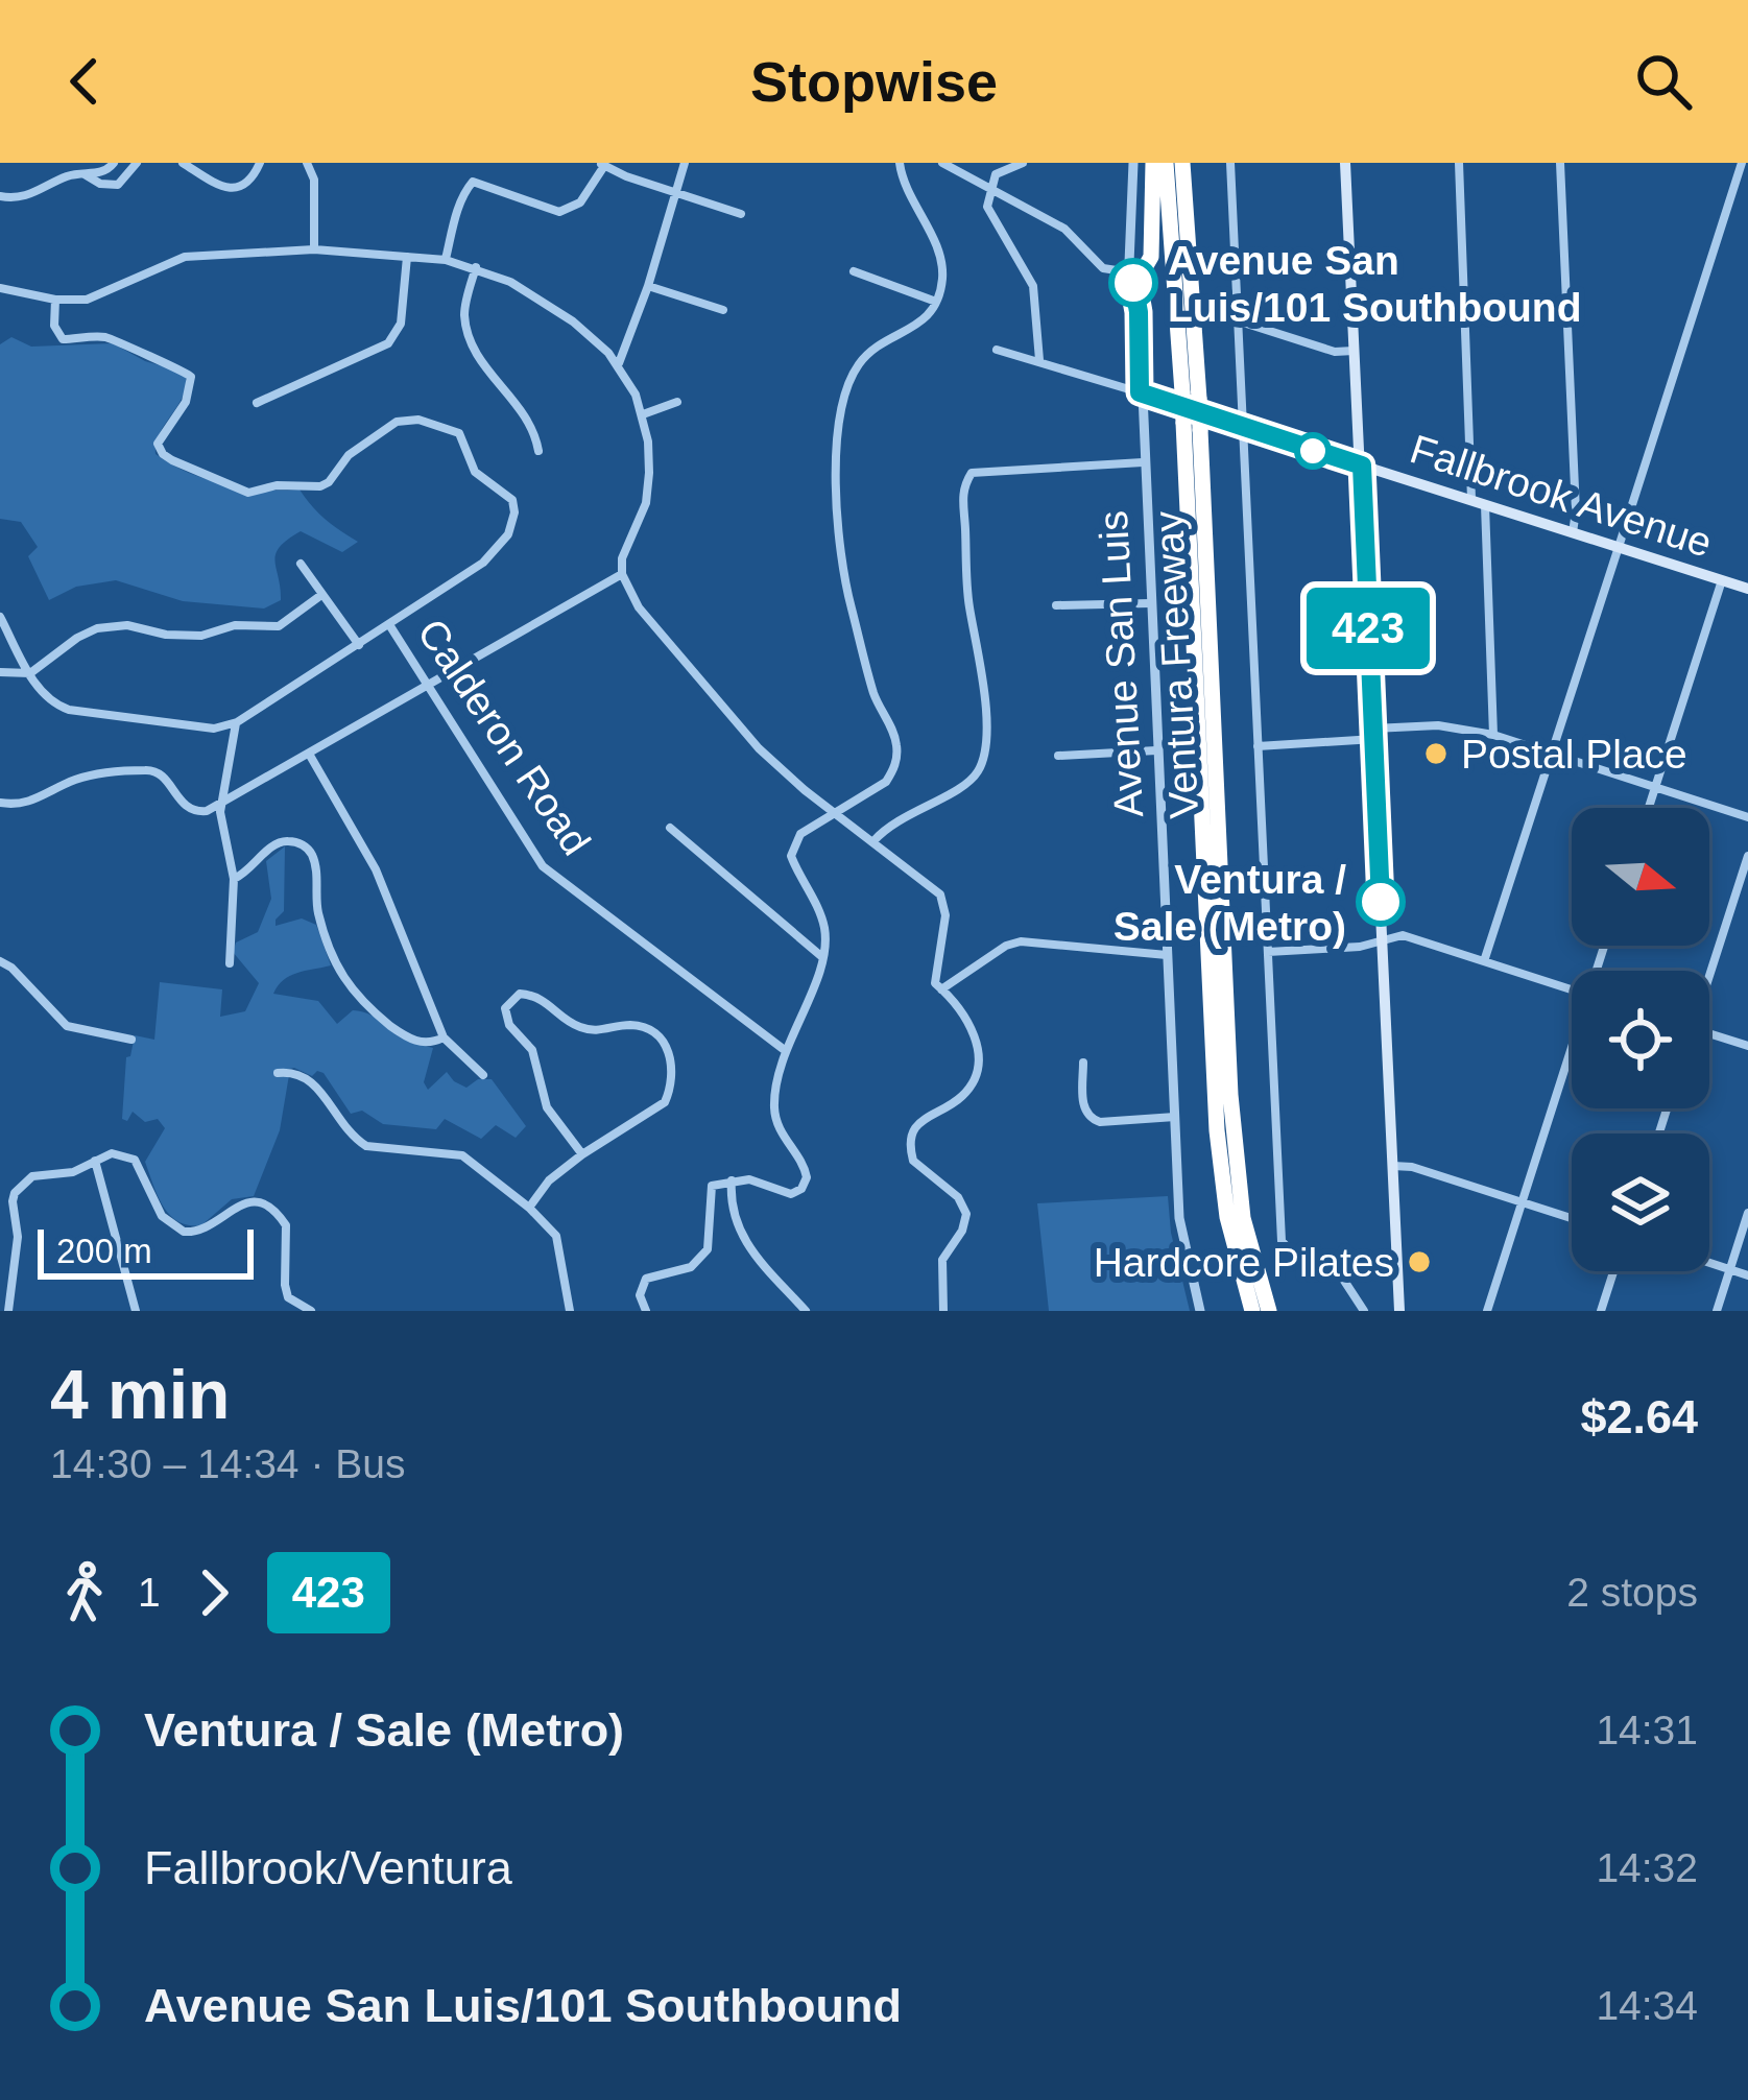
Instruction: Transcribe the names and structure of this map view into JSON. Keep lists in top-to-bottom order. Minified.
{"streets":{"highway":["Ventura Freeway"],"main road":["Fallbrook Avenue"],"street":["Avenue San Luis","Calderon Road"]},"crossings":[["Fallbrook Avenue","Avenue San Luis"]],"places":["Avenue San Luis/101 Southbound","Postal Place","Ventura / Sale (Metro)","Hardcore Pilates"],"lines":["bus line 423"],"scale_bar":"200 m","north":"right","page":{"header":"Stopwise","on_map":"423","scale":"200 m","heading":["4 min","14:30 – 14:34 · Bus","$2.64"],"legs":["1","423","2 stops"],"list":[{"name":"Ventura / Sale (Metro)","value":"14:31"},{"name":"Fallbrook/Ventura","value":"14:32"},{"name":"Avenue San Luis/101 Southbound","value":"14:34"}]}}
